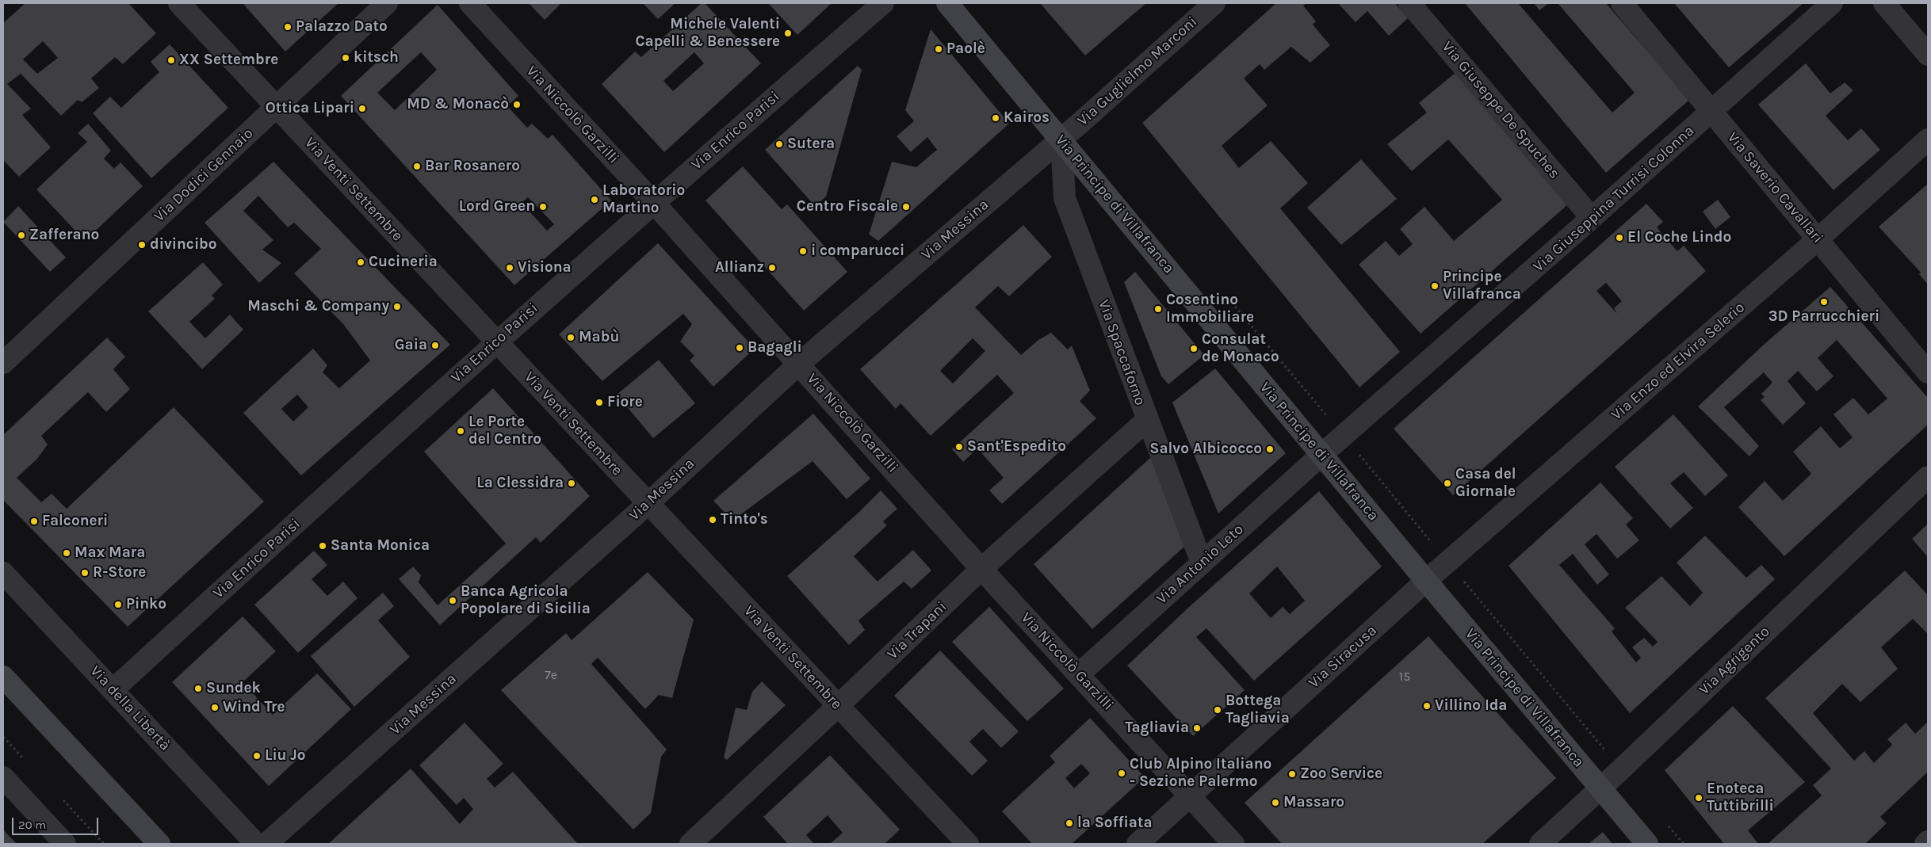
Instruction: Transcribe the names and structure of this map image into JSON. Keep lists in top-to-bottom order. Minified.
{"streets":{"street":["Via Guglielmo Marconi","Via Giuseppe De Spuches","Via Niccolò Garzilli","Via Enrico Parisi","Via Dodici Gennaio","Via Saverio Cavallari","Via Venti Settembre","Via Giuseppina Turrisi Colonna","Via Principe di Villafranca","Via Messina","Via Spaccaforno","Via Enzo ed Elvira Selerio","Via Antonio Leto","Via Trapani","Via Siracusa","Via Agrigento","Via della Libertà"]},"crossings":[["Via Guglielmo Marconi","Via Principe di Villafranca"],["Via Guglielmo Marconi","Via Messina"],["Via Guglielmo Marconi","Via Spaccaforno"],["Via Giuseppe De Spuches","Via Giuseppina Turrisi Colonna"],["Via Niccolò Garzilli","Via Enrico Parisi"],["Via Niccolò Garzilli","Via Messina"],["Via Niccolò Garzilli","Via Antonio Leto"],["Via Niccolò Garzilli","Via Trapani"],["Via Niccolò Garzilli","Via Siracusa"],["Via Enrico Parisi","Via Venti Settembre"],["Via Enrico Parisi","Via della Libertà"],["Via Dodici Gennaio","Via Venti Settembre"],["Via Saverio Cavallari","Via Giuseppina Turrisi Colonna"],["Via Saverio Cavallari","Via Enzo ed Elvira Selerio"],["Via Venti Settembre","Via Messina"],["Via Venti Settembre","Via Trapani"],["Via Giuseppina Turrisi Colonna","Via Principe di Villafranca"],["Via Giuseppina Turrisi Colonna","Via Antonio Leto"],["Via Principe di Villafranca","Via Messina"],["Via Principe di Villafranca","Via Spaccaforno"],["Via Principe di Villafranca","Via Enzo ed Elvira Selerio"],["Via Principe di Villafranca","Via Antonio Leto"],["Via Principe di Villafranca","Via Siracusa"],["Via Principe di Villafranca","Via Agrigento"],["Via Messina","Via Spaccaforno"],["Via Spaccaforno","Via Antonio Leto"],["Via Spaccaforno","Via Trapani"],["Via Enzo ed Elvira Selerio","Via Siracusa"]],"places":["Palazzo Dato","Michele Valenti Capelli & Benessere","Paolè","kitsch","XX Settembre","MD & Monacò","Ottica Lipari","Kairos","Sutera","Bar Rosanero","Laboratorio Martino","Lord Green","Centro Fiscale","Zafferano","El Coche Lindo","divincibo","i comparucci","Cucineria","Visiona","Allianz","Principe Villafranca","3D Parrucchieri","Maschi & Company","Cosentino Immobiliare","Mabù","Gaia","Bagagli","Consulat de Monaco","Fiore","Le Porte del Centro","Sant'Espedito","Salvo Albicocco","La Clessidra","Casa del Giornale","Tinto's","Falconeri","Santa Monica","Max Mara","R-Store","Banca Agricola Popolare di Sicilia","Pinko","Sundek","Villino Ida","Wind Tre","Bottega Tagliavia","Tagliavia","Liu Jo","Club Alpino Italiano - Sezione Palermo","Zoo Service","Enoteca Tuttibrilli","Massaro","la Soffiata"],"house_numbers":["7e","15"],"scale_bar":"20 m"}
